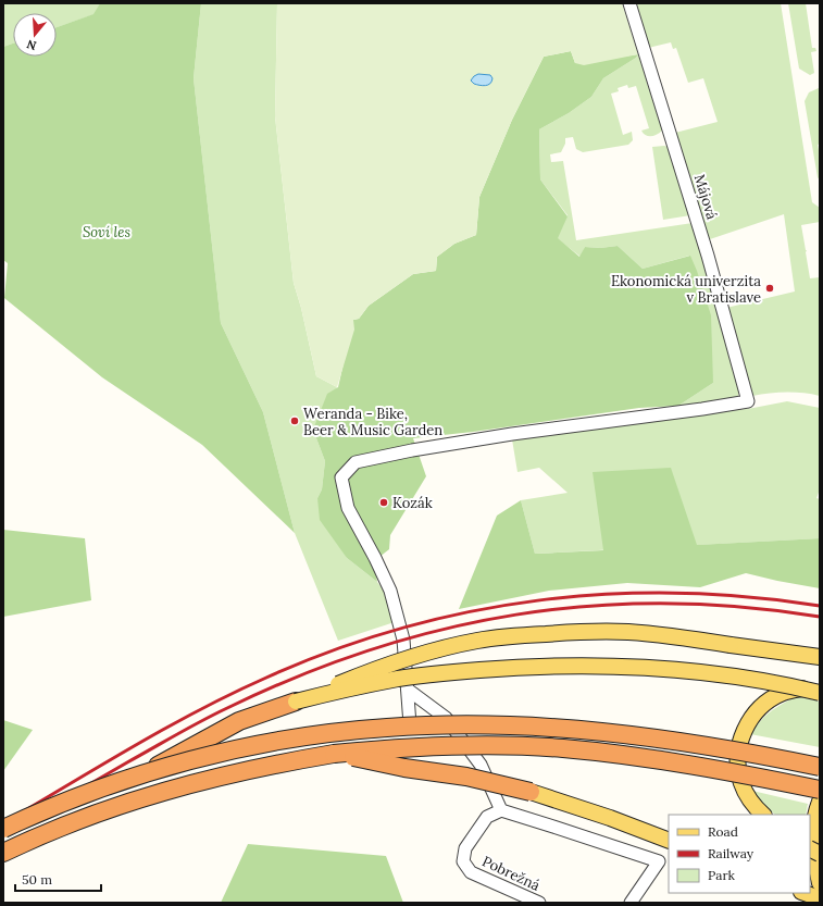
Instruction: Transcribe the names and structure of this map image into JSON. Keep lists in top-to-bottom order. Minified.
{"streets":{"street":["Májová","Pobrežná"]},"parks":["Soví les"],"places":["Ekonomická univerzita v Bratislave","Weranda - Bike, Beer & Music Garden","Kozák"],"legend":["Road","Railway","Park"],"scale_bar":"50 m","north":"bottom"}
